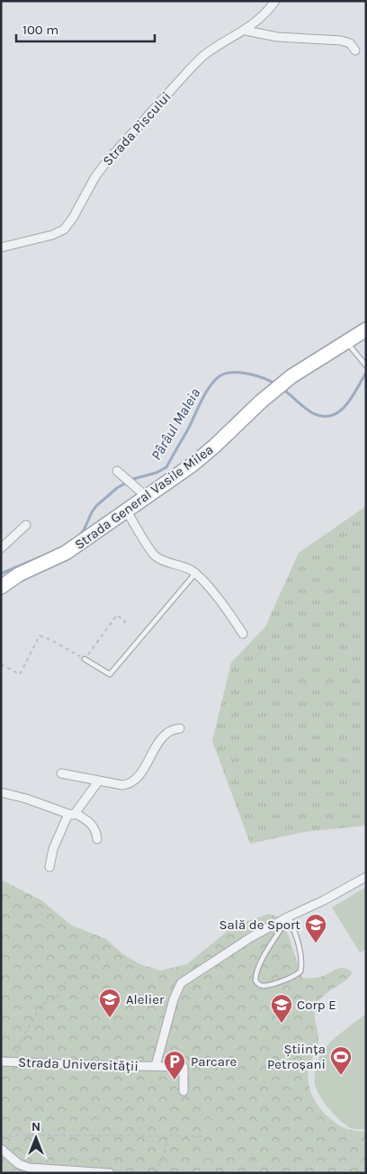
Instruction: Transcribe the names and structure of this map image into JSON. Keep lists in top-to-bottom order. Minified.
{"streets":{"main road":["Strada General Vasile Milea"],"street":["Strada Piscului","Strada Universității"]},"water":["Pârâul Maleia"],"places":{"school or university":["Sală de Sport","Alelier","Corp E"],"sports":["Știința Petroșani"],"parking":["Parcare"]},"scale_bar":"100 m","north":"top"}
